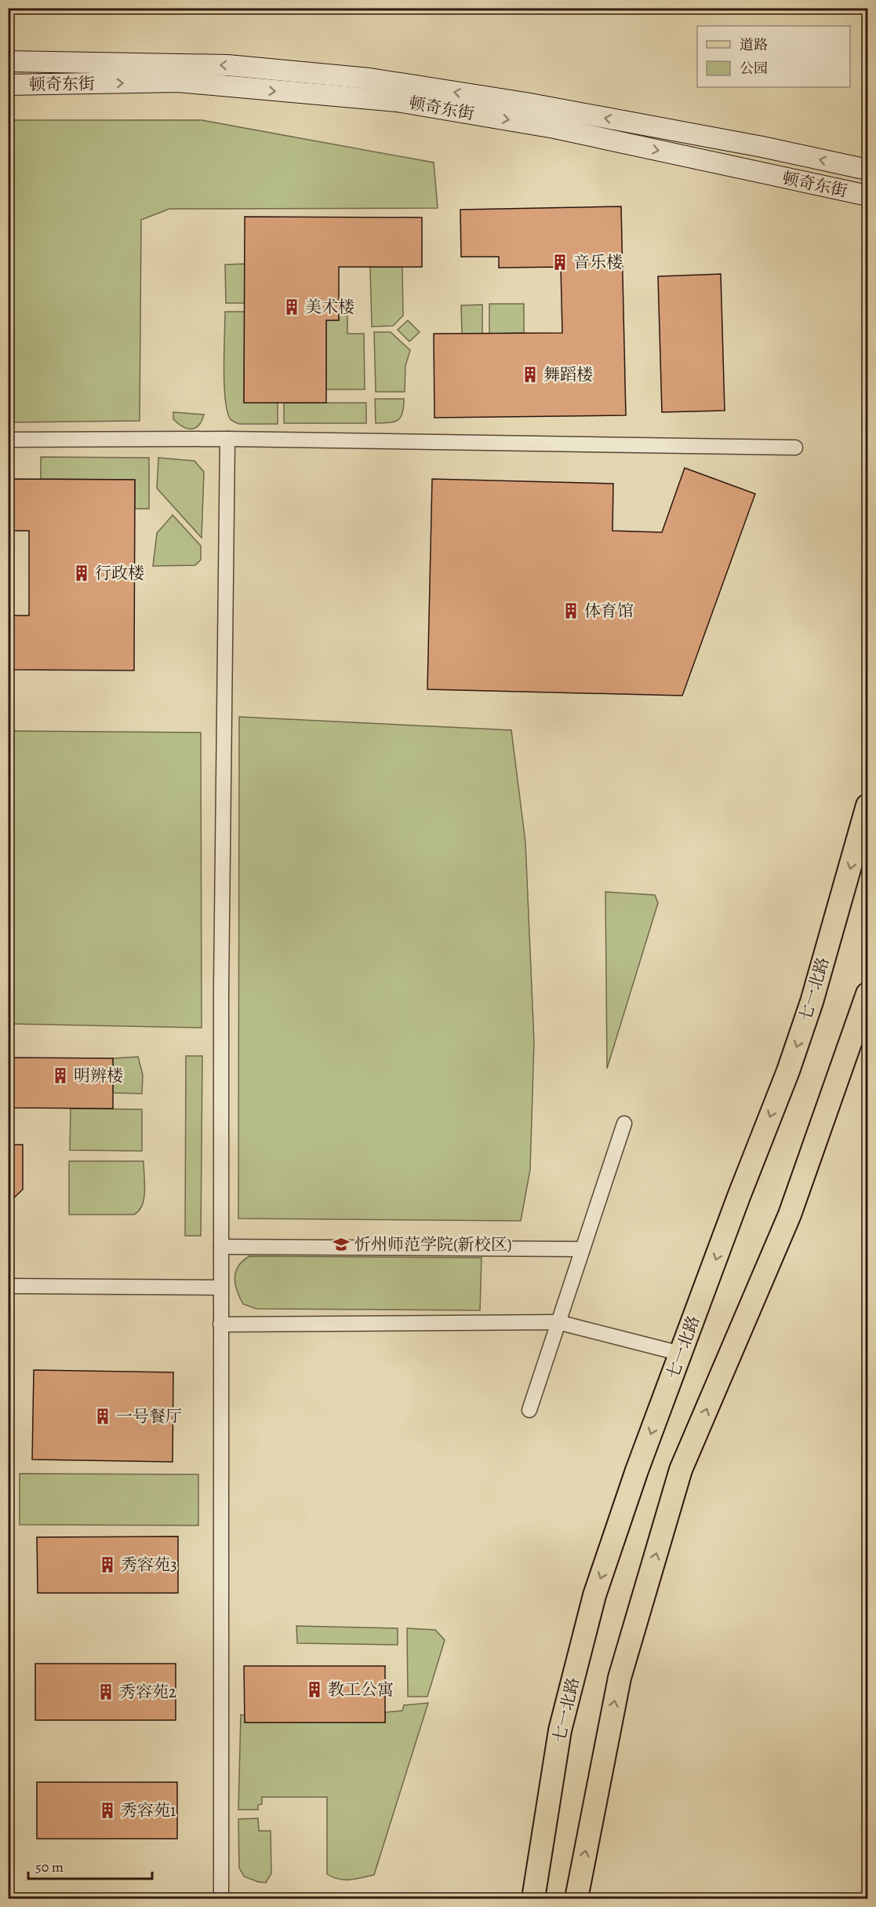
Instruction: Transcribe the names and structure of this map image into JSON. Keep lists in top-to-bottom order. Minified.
{"streets":{"main road":["顿奇东街","七一北路"]},"places":{"building":["音乐楼","美术楼","舞蹈楼","行政楼","体育馆","明辨楼","一号餐厅","秀容苑3","教工公寓","秀容苑2","秀容苑1"],"school or university":["忻州师范学院(新校区)"]},"legend":["道路","公园"],"scale_bar":"50 m"}
